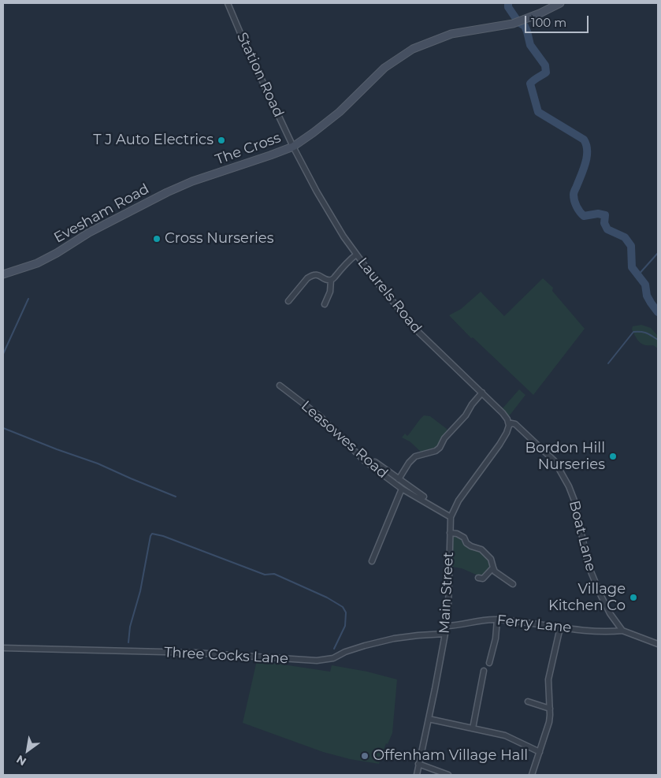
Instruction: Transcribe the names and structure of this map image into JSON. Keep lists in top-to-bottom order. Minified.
{"streets":{"main road":["The Cross","Evesham Road"],"street":["Station Road","Laurels Road","Leasowes Road","Boat Lane","Main Street","Ferry Lane","Three Cocks Lane"]},"crossings":[["Station Road","The Cross"],["Station Road","Laurels Road"],["The Cross","Evesham Road"],["The Cross","Laurels Road"],["Laurels Road","Boat Lane"],["Laurels Road","Main Street"],["Leasowes Road","Main Street"],["Boat Lane","Main Street"],["Boat Lane","Ferry Lane"],["Main Street","Ferry Lane"],["Main Street","Three Cocks Lane"]],"places":["T J Auto Electrics","Cross Nurseries","Bordon Hill Nurseries","Village Kitchen Co","Offenham Village Hall"],"scale_bar":"100 m","north":"bottom left"}
